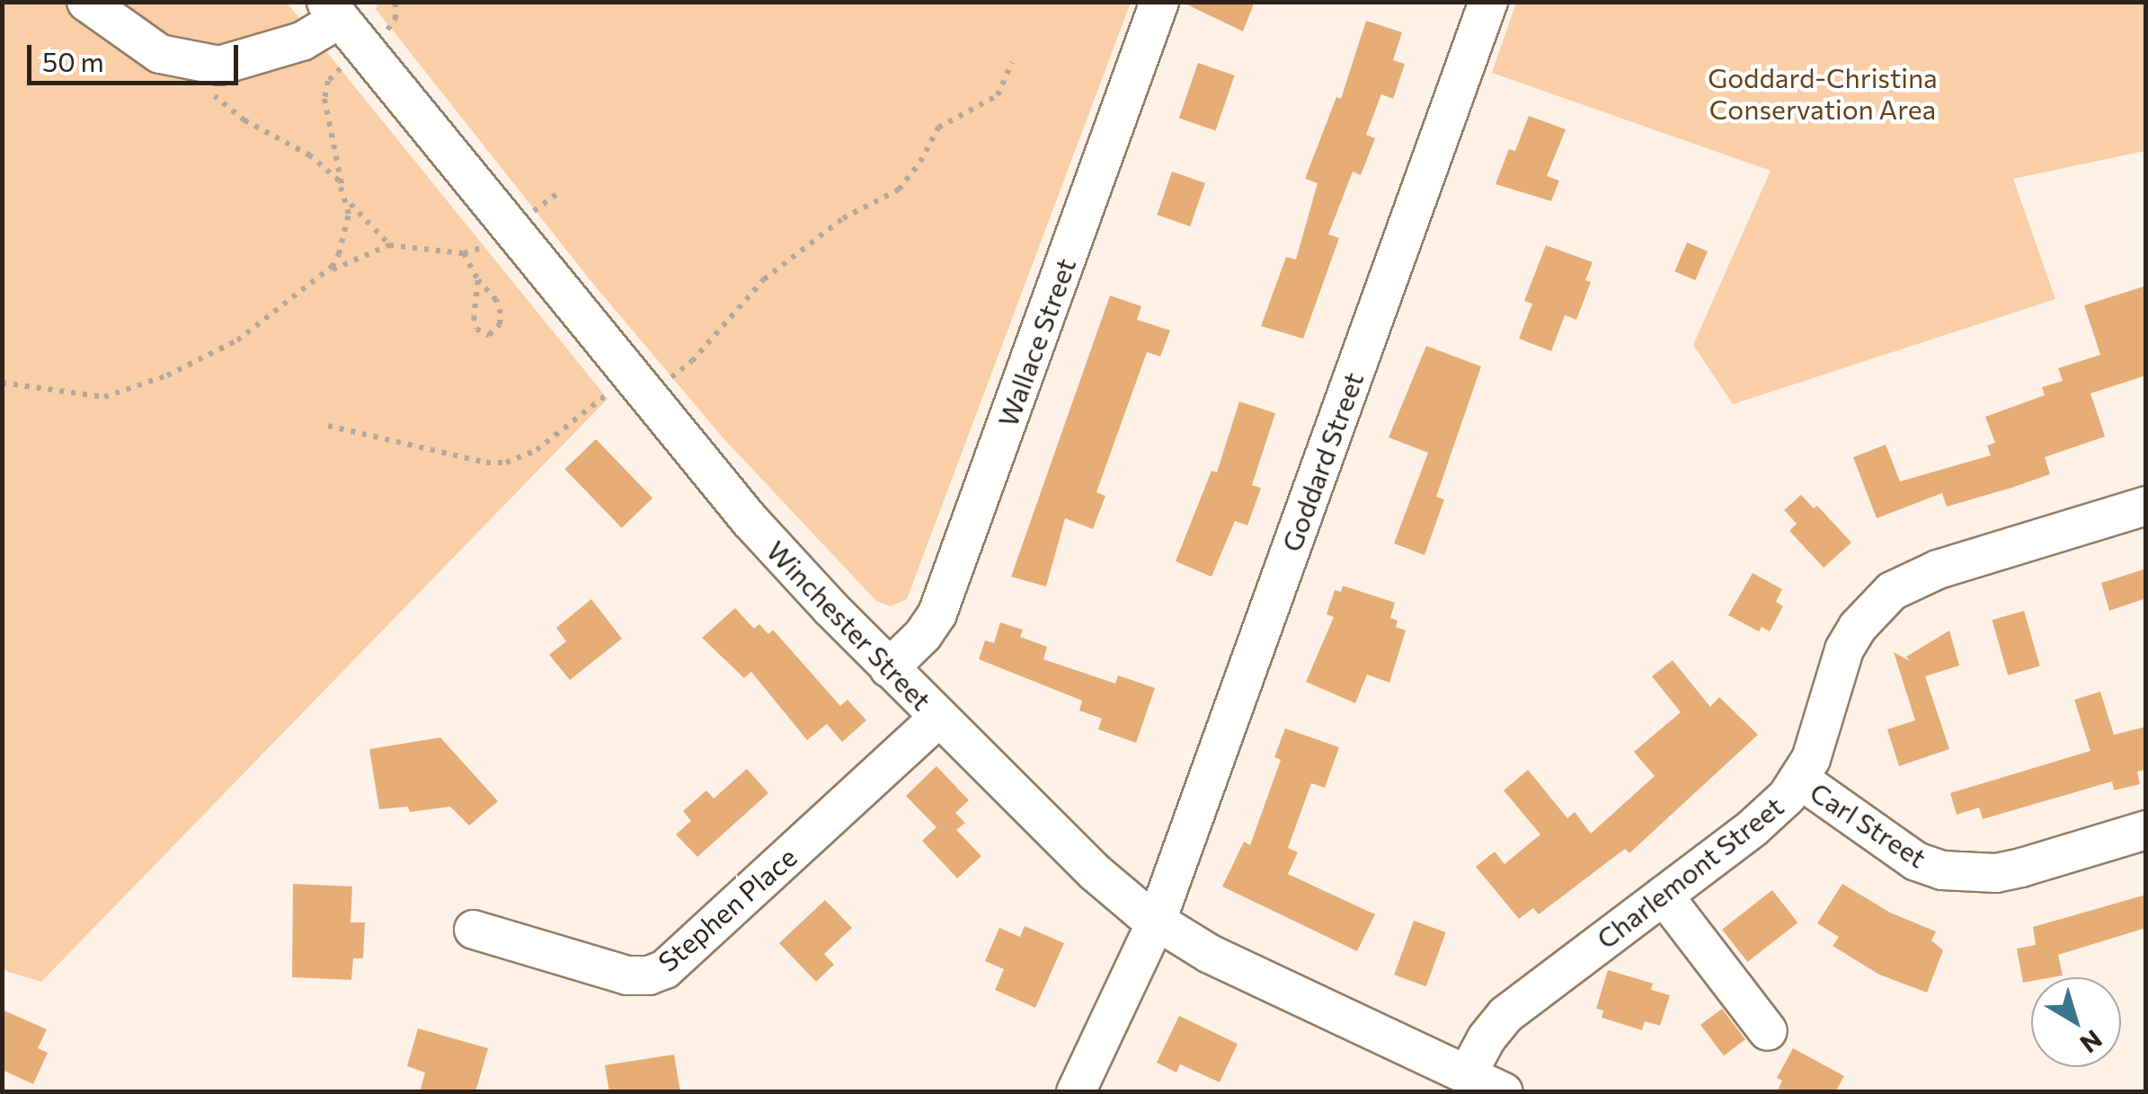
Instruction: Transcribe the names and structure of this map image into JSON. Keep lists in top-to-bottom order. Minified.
{"streets":{"street":["Wallace Street","Goddard Street","Winchester Street","Carl Street","Charlemont Street","Stephen Place"]},"crossings":[["Wallace Street","Winchester Street"],["Goddard Street","Winchester Street"],["Winchester Street","Charlemont Street"],["Winchester Street","Stephen Place"],["Carl Street","Charlemont Street"]],"parks":["Goddard-Christina Conservation Area"],"scale_bar":"50 m","north":"bottom right"}
